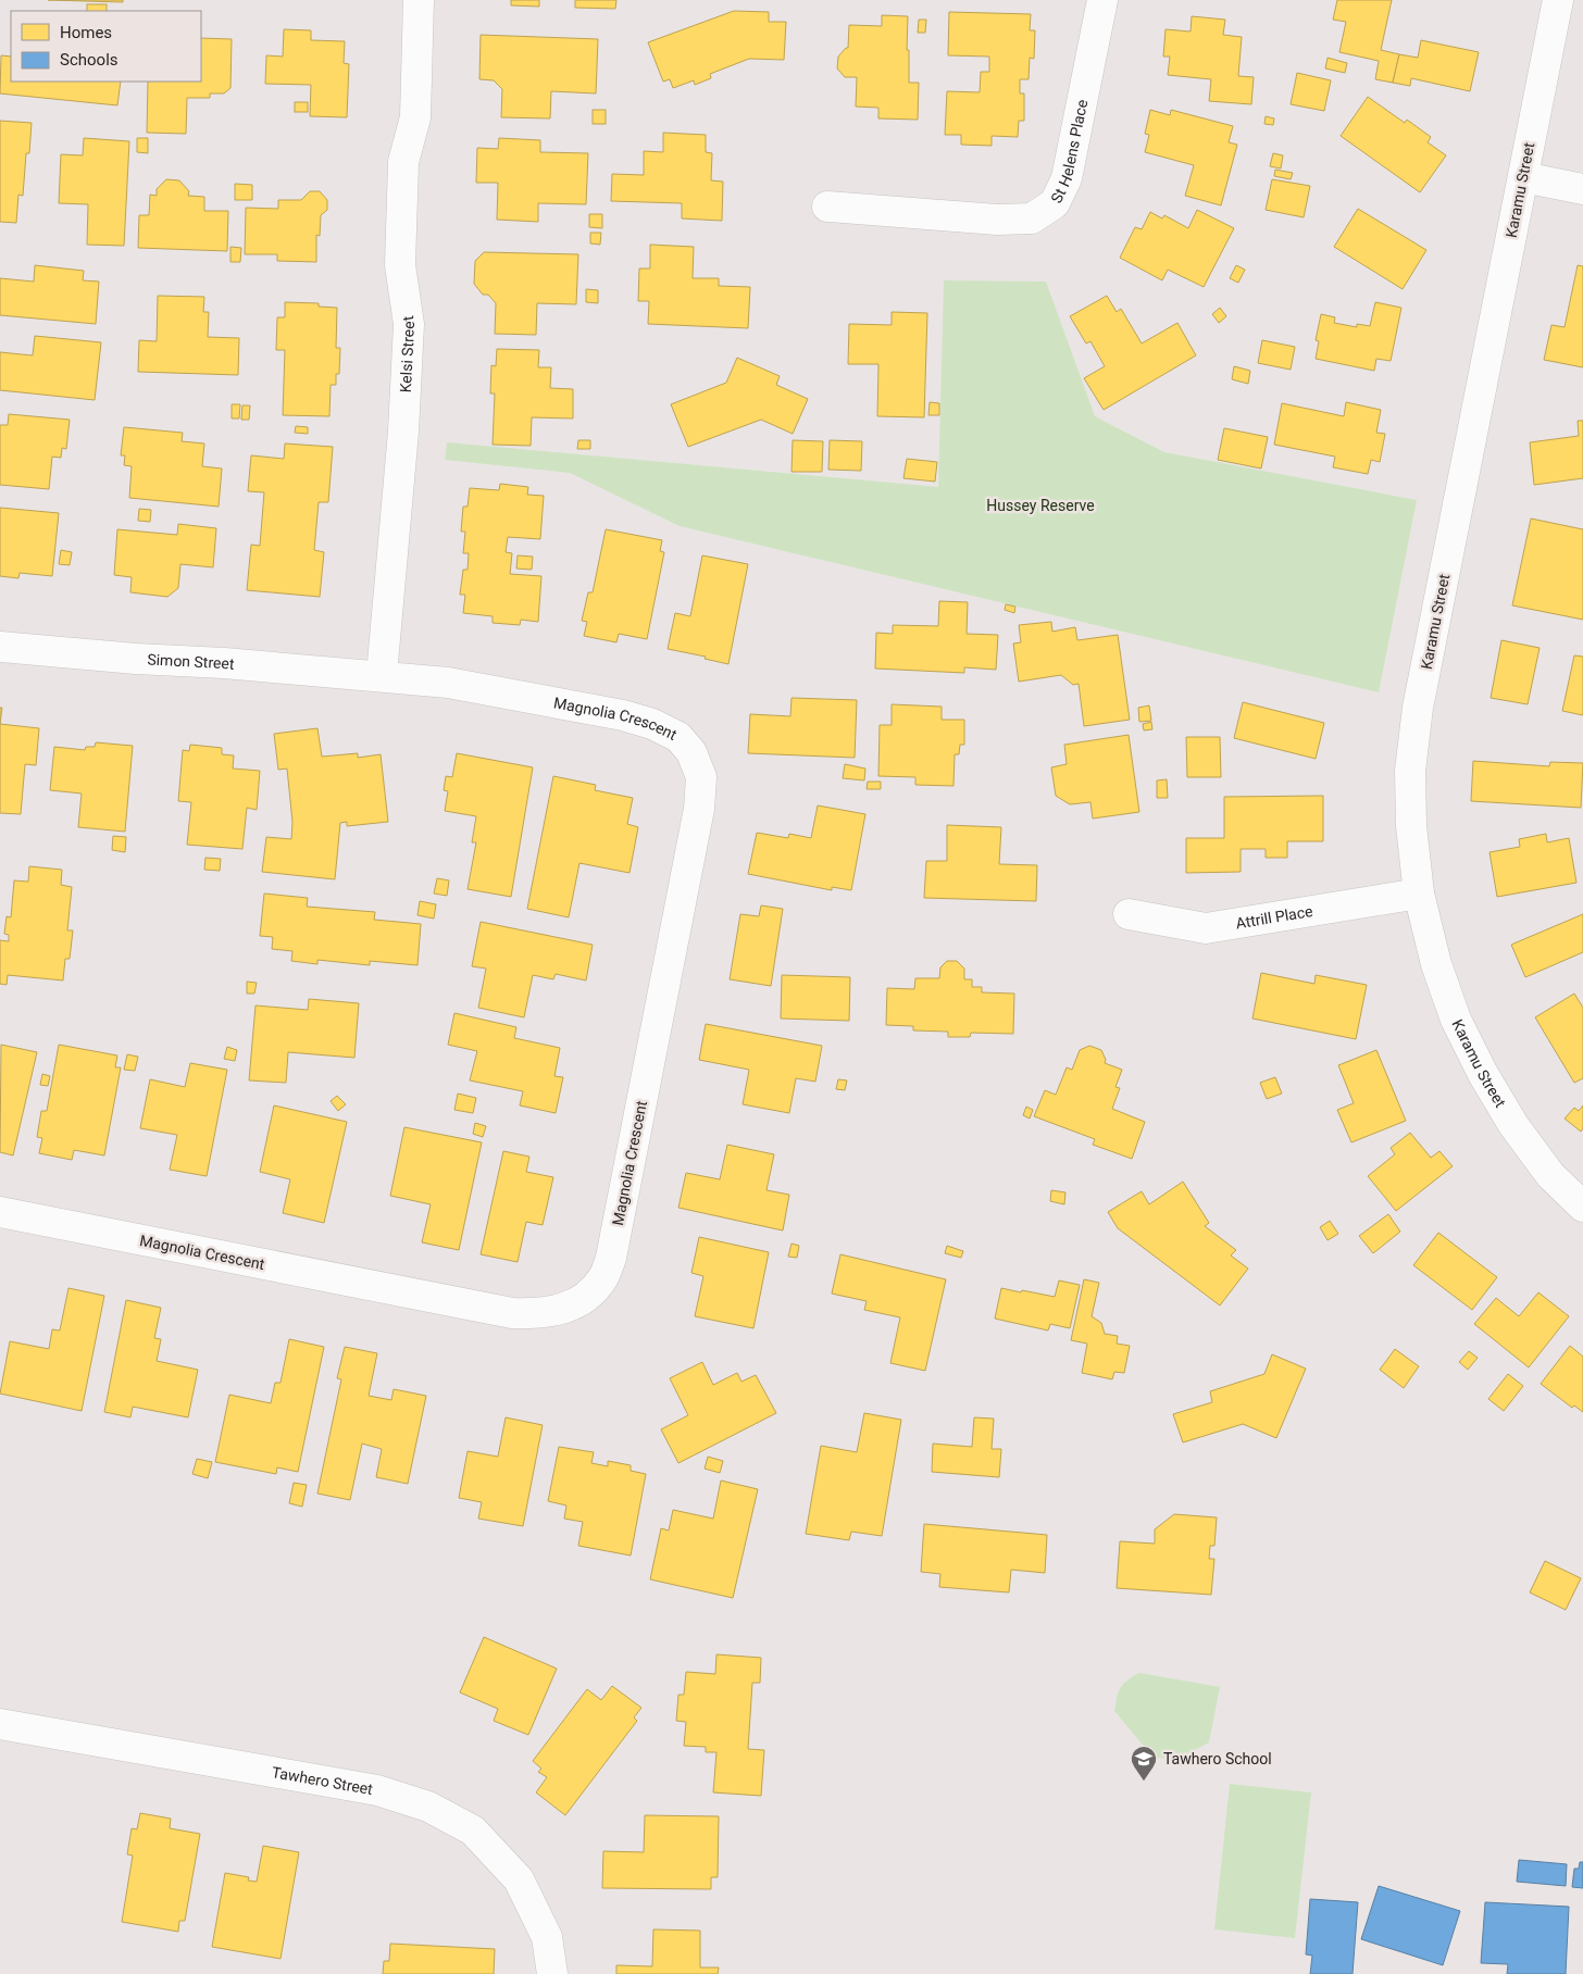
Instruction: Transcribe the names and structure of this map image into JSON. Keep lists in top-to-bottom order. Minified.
{"streets":{"street":["St Helens Place","Karamu Street","Kelsi Street","Simon Street","Magnolia Crescent","Attrill Place","Tawhero Street"]},"crossings":[["Karamu Street","Attrill Place"],["Kelsi Street","Simon Street"],["Kelsi Street","Magnolia Crescent"],["Simon Street","Magnolia Crescent"]],"parks":["Hussey Reserve"],"places":{"school or university":["Tawhero School"]},"legend":["Homes","Schools"]}
